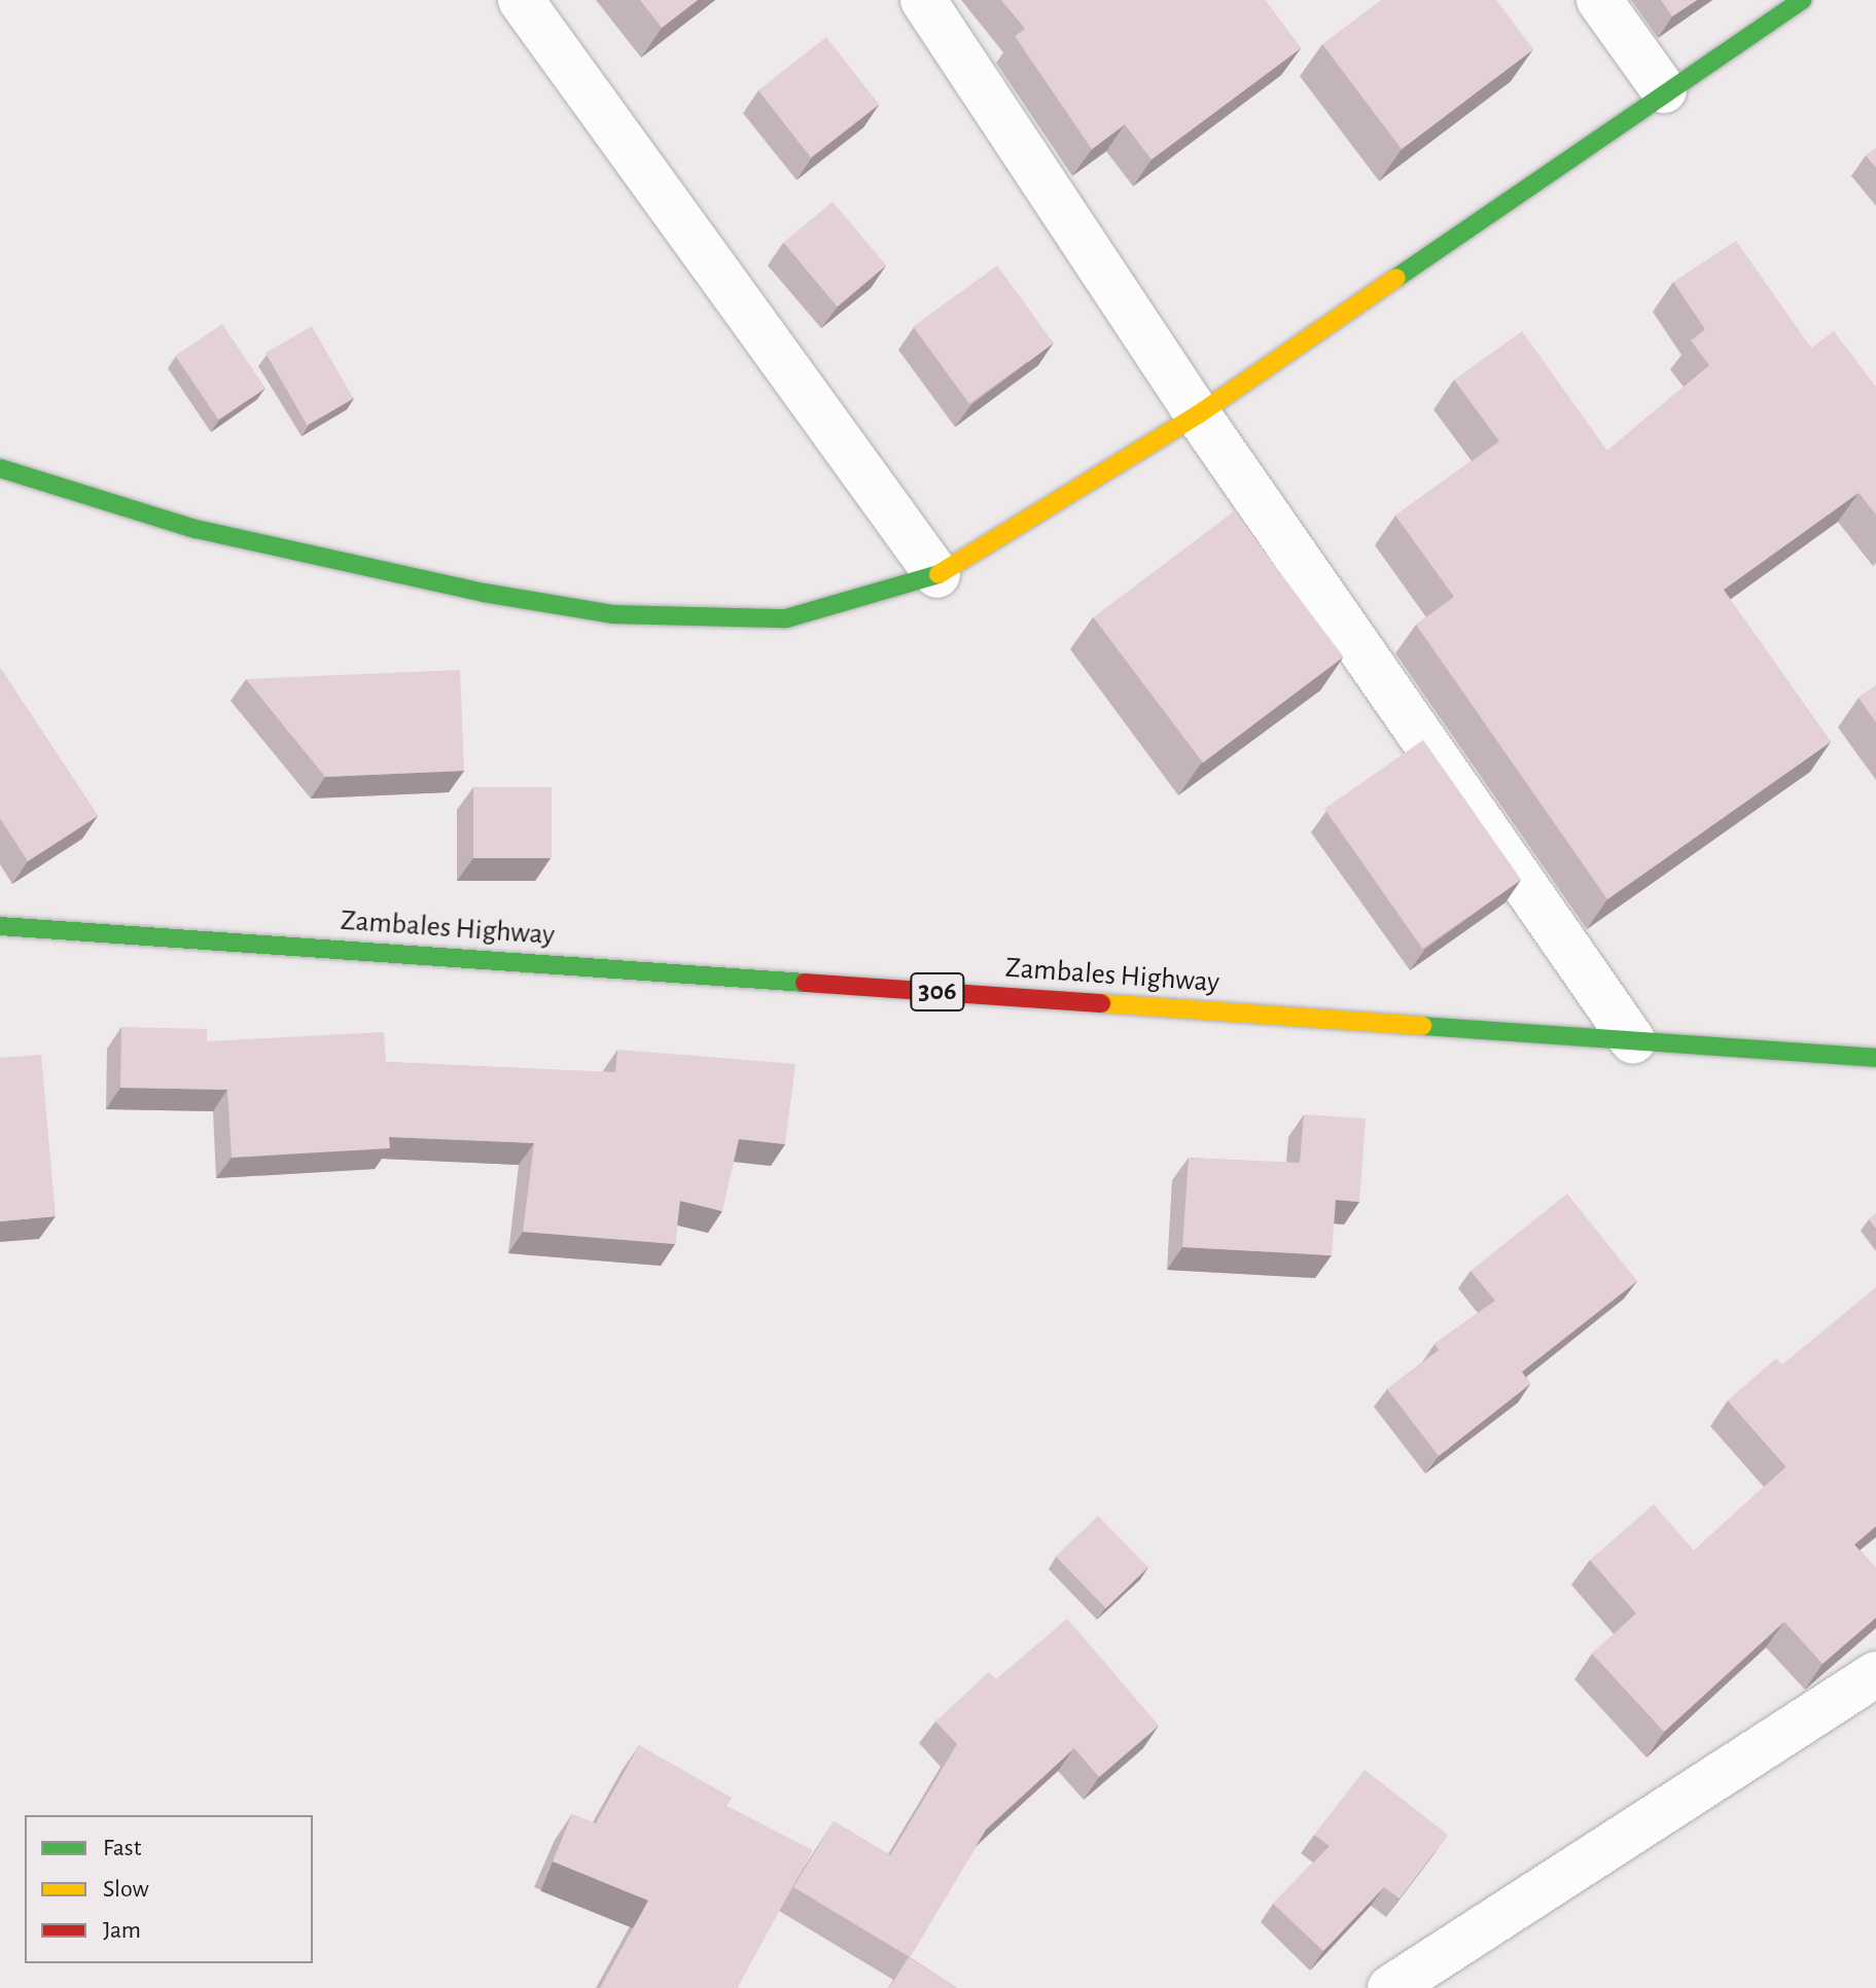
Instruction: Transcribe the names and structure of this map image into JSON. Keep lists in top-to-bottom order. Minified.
{"streets":{"street":["Zambales Highway","306"]},"legend":["Fast","Slow","Jam"]}
